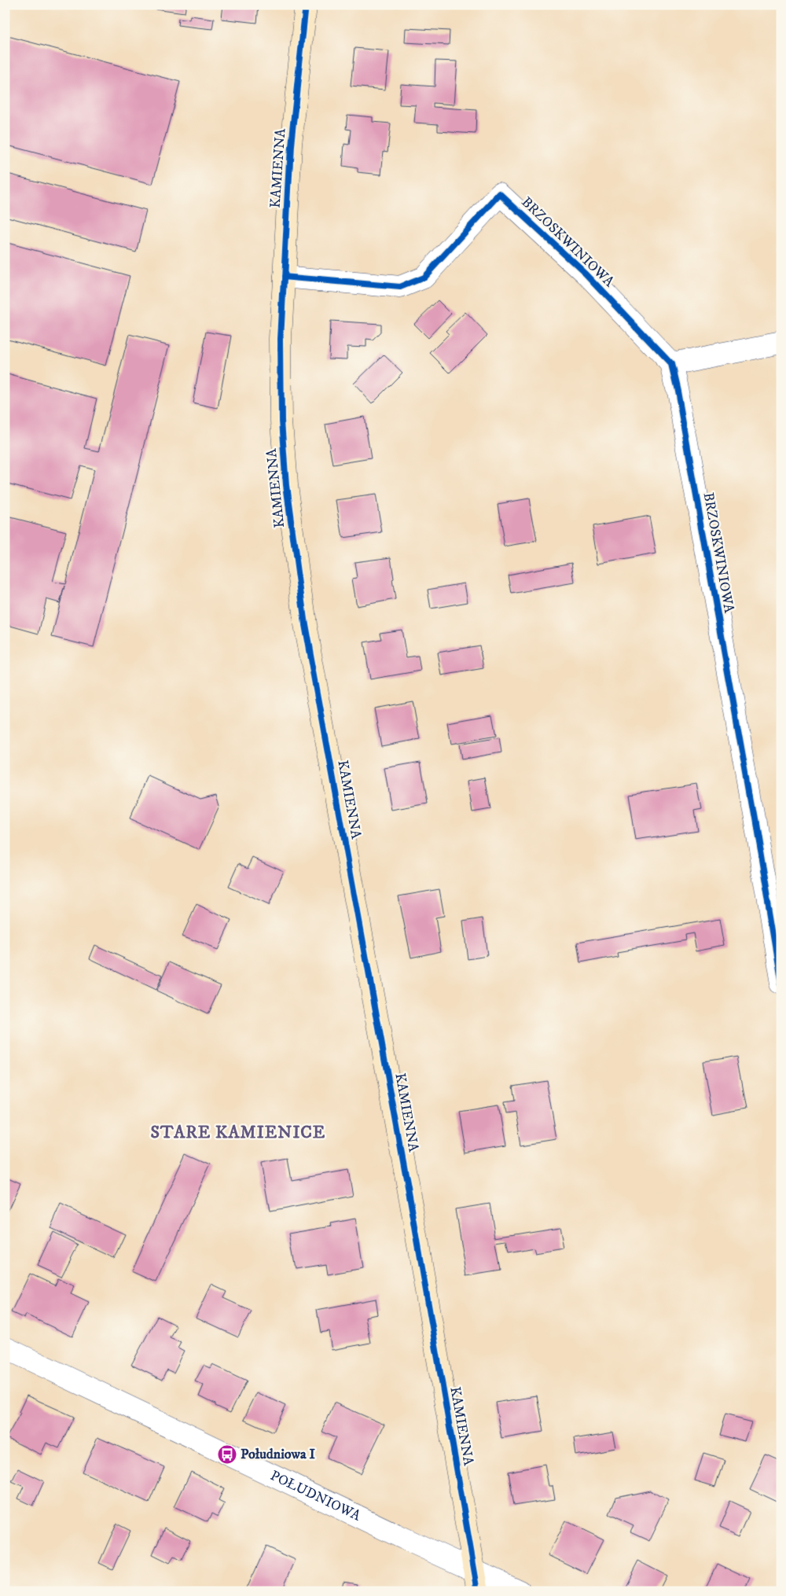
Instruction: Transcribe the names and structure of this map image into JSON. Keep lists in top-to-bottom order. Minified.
{"streets":{"street":["KAMIENNA","BRZOSKWINIOWA","POŁUDNIOWA"]},"crossings":[["KAMIENNA","BRZOSKWINIOWA"],["KAMIENNA","POŁUDNIOWA"]],"districts":["STARE KAMIENICE"],"places":{"bus stop":["Południowa I"]}}
